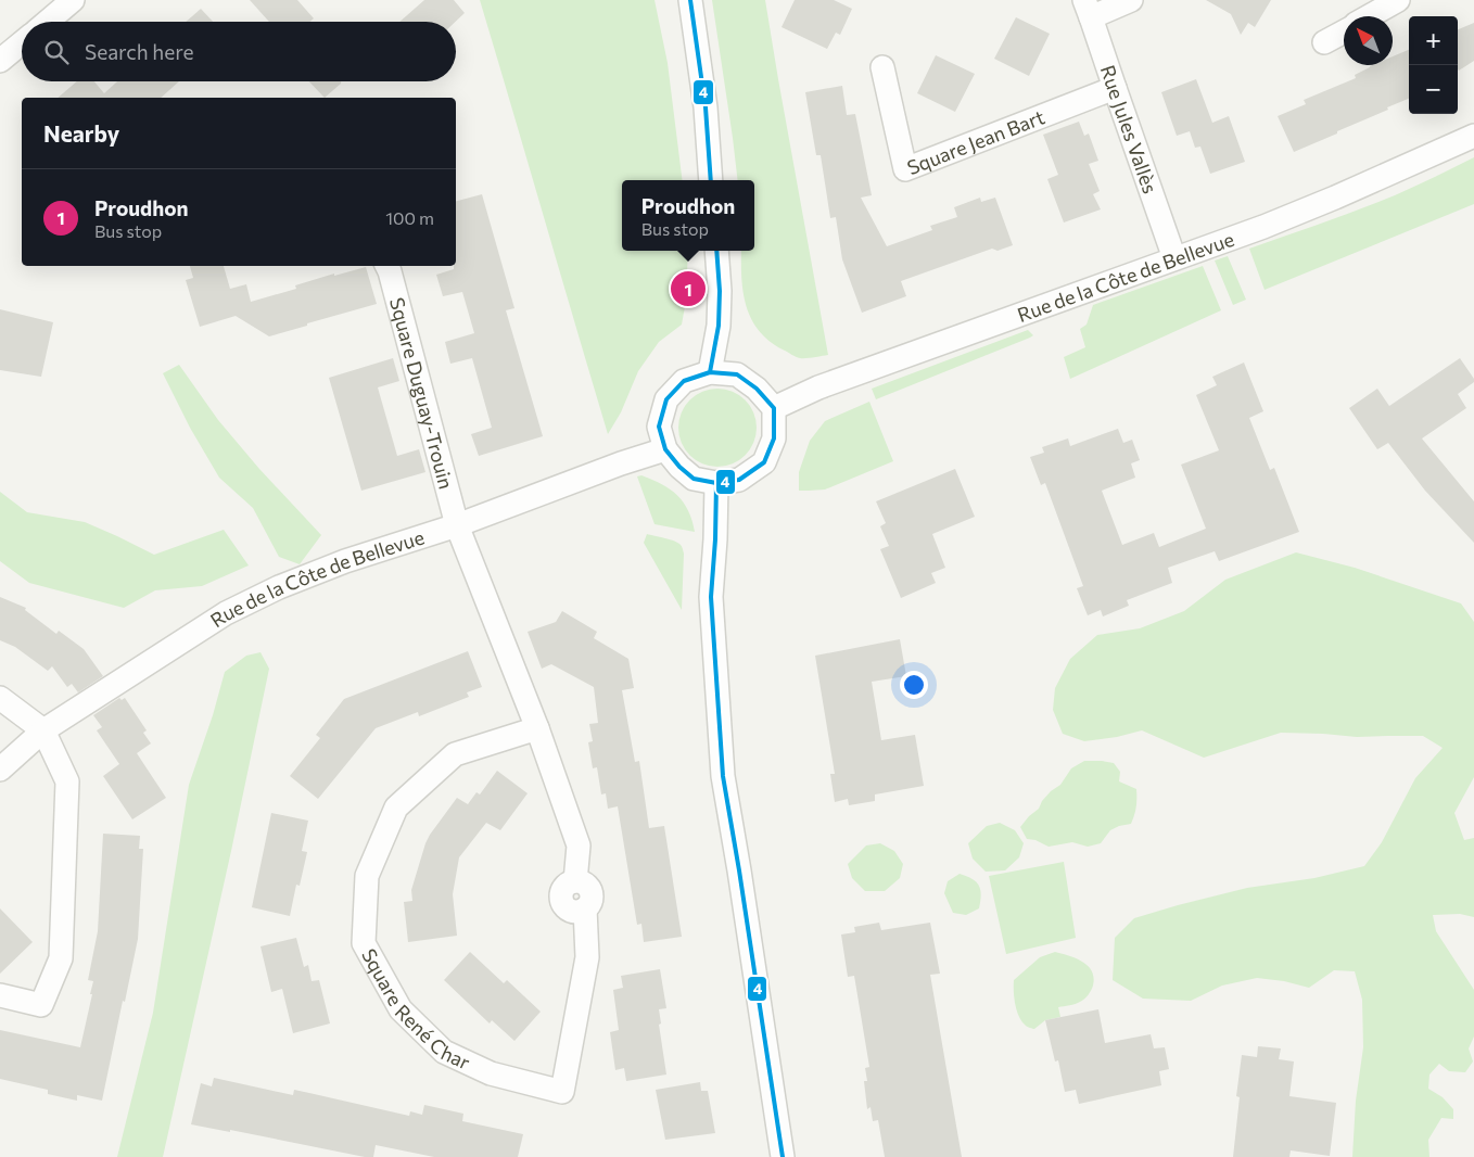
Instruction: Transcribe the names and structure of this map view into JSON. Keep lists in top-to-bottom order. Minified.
{"streets":{"street":["Rue Jules Vallès","Square Jean Bart","Rue de la Côte de Bellevue","Square Duguay-Trouin","Square René Char"]},"crossings":[["Rue Jules Vallès","Square Jean Bart"],["Rue Jules Vallès","Rue de la Côte de Bellevue"],["Rue de la Côte de Bellevue","Square Duguay-Trouin"],["Rue de la Côte de Bellevue","Square René Char"],["Square Duguay-Trouin","Square René Char"]],"lines":["transit line 4"],"north":"top left","page":{"map_buttons":["+","−"],"search":"Search here","heading":"Nearby","list":[{"mark":"1","name":"Proudhon","note":"Bus stop","value":"100 m"}],"popup":["Proudhon","Bus stop"],"pins":"1"}}
